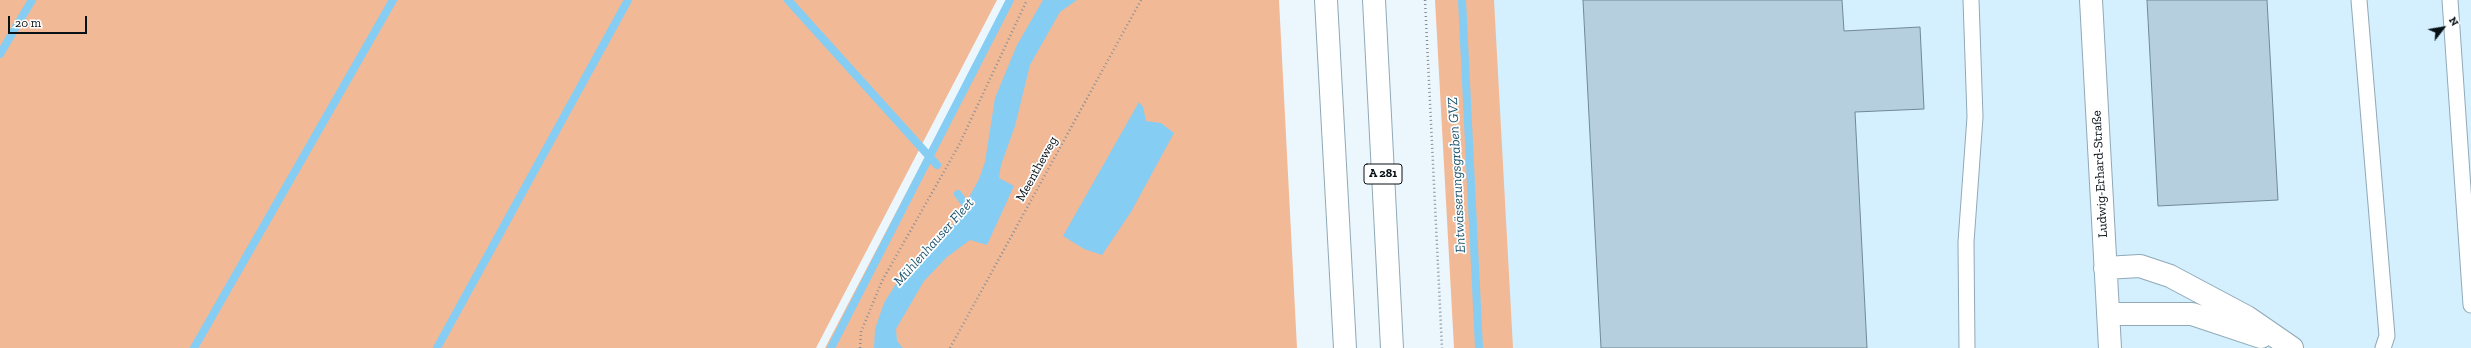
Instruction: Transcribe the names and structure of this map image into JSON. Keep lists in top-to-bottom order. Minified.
{"streets":{"main road":["A 281","Ludwig-Erhard-Straße"],"path":["Meentheweg"]},"water":["Entwässerungsgraben GVZ","Mühlenhauser Fleet"],"scale_bar":"20 m","north":"top right"}
